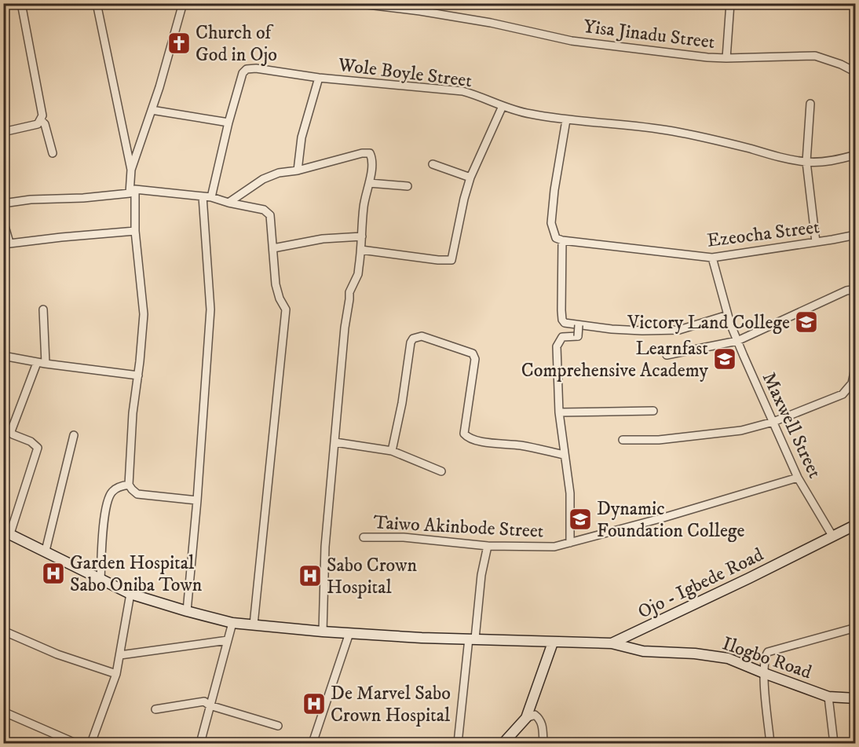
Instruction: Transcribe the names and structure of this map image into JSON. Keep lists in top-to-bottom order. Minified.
{"streets":{"main road":["Ojo - Igbede Road","Ilogbo Road"],"street":["Yisa Jinadu Street","Wole Boyle Street","Ezeocha Street","Maxwell Street","Taiwo Akinbode Street"]},"crossings":[["Ezeocha Street","Maxwell Street"],["Maxwell Street","Taiwo Akinbode Street"],["Maxwell Street","Ojo - Igbede Road"],["Ojo - Igbede Road","Ilogbo Road"]],"places":{"church":["Church of God in Ojo"],"school or university":["Victory Land College","Learnfast Comprehensive Academy","Dynamic Foundation College"],"hospital":["Garden Hospital Sabo Oniba Town","Sabo Crown Hospital","De Marvel Sabo Crown Hospital"]}}
